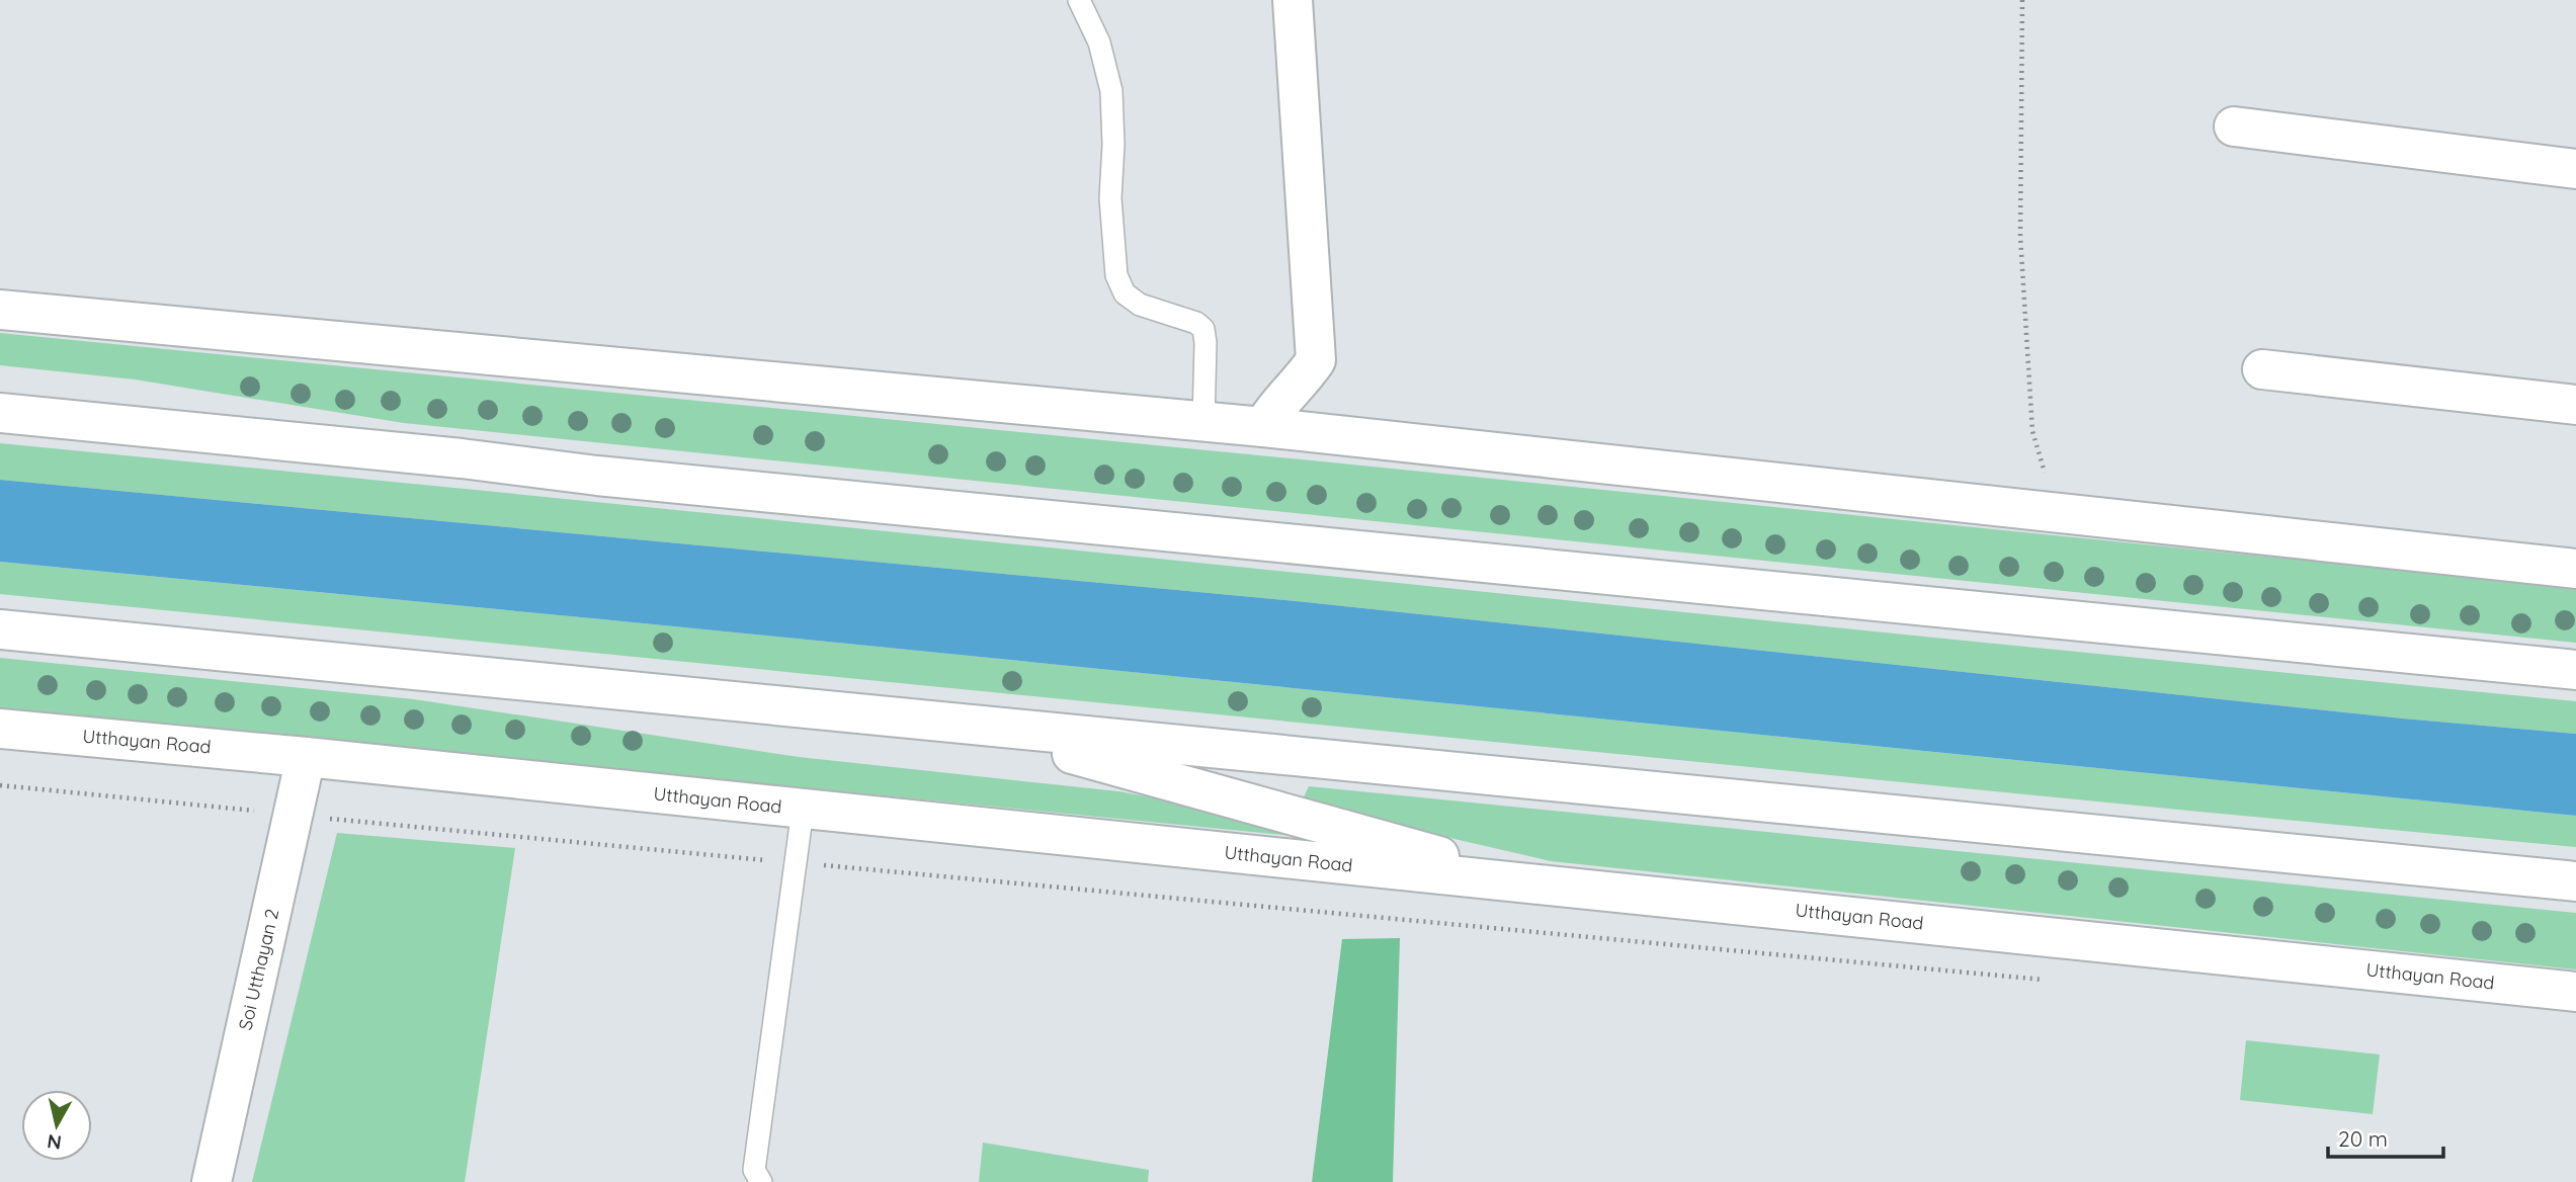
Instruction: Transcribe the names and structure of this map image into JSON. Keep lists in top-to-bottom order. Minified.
{"streets":{"street":["Utthayan Road","Soi Utthayan 2"]},"crossings":[["Utthayan Road","Soi Utthayan 2"]],"scale_bar":"20 m","north":"bottom"}
